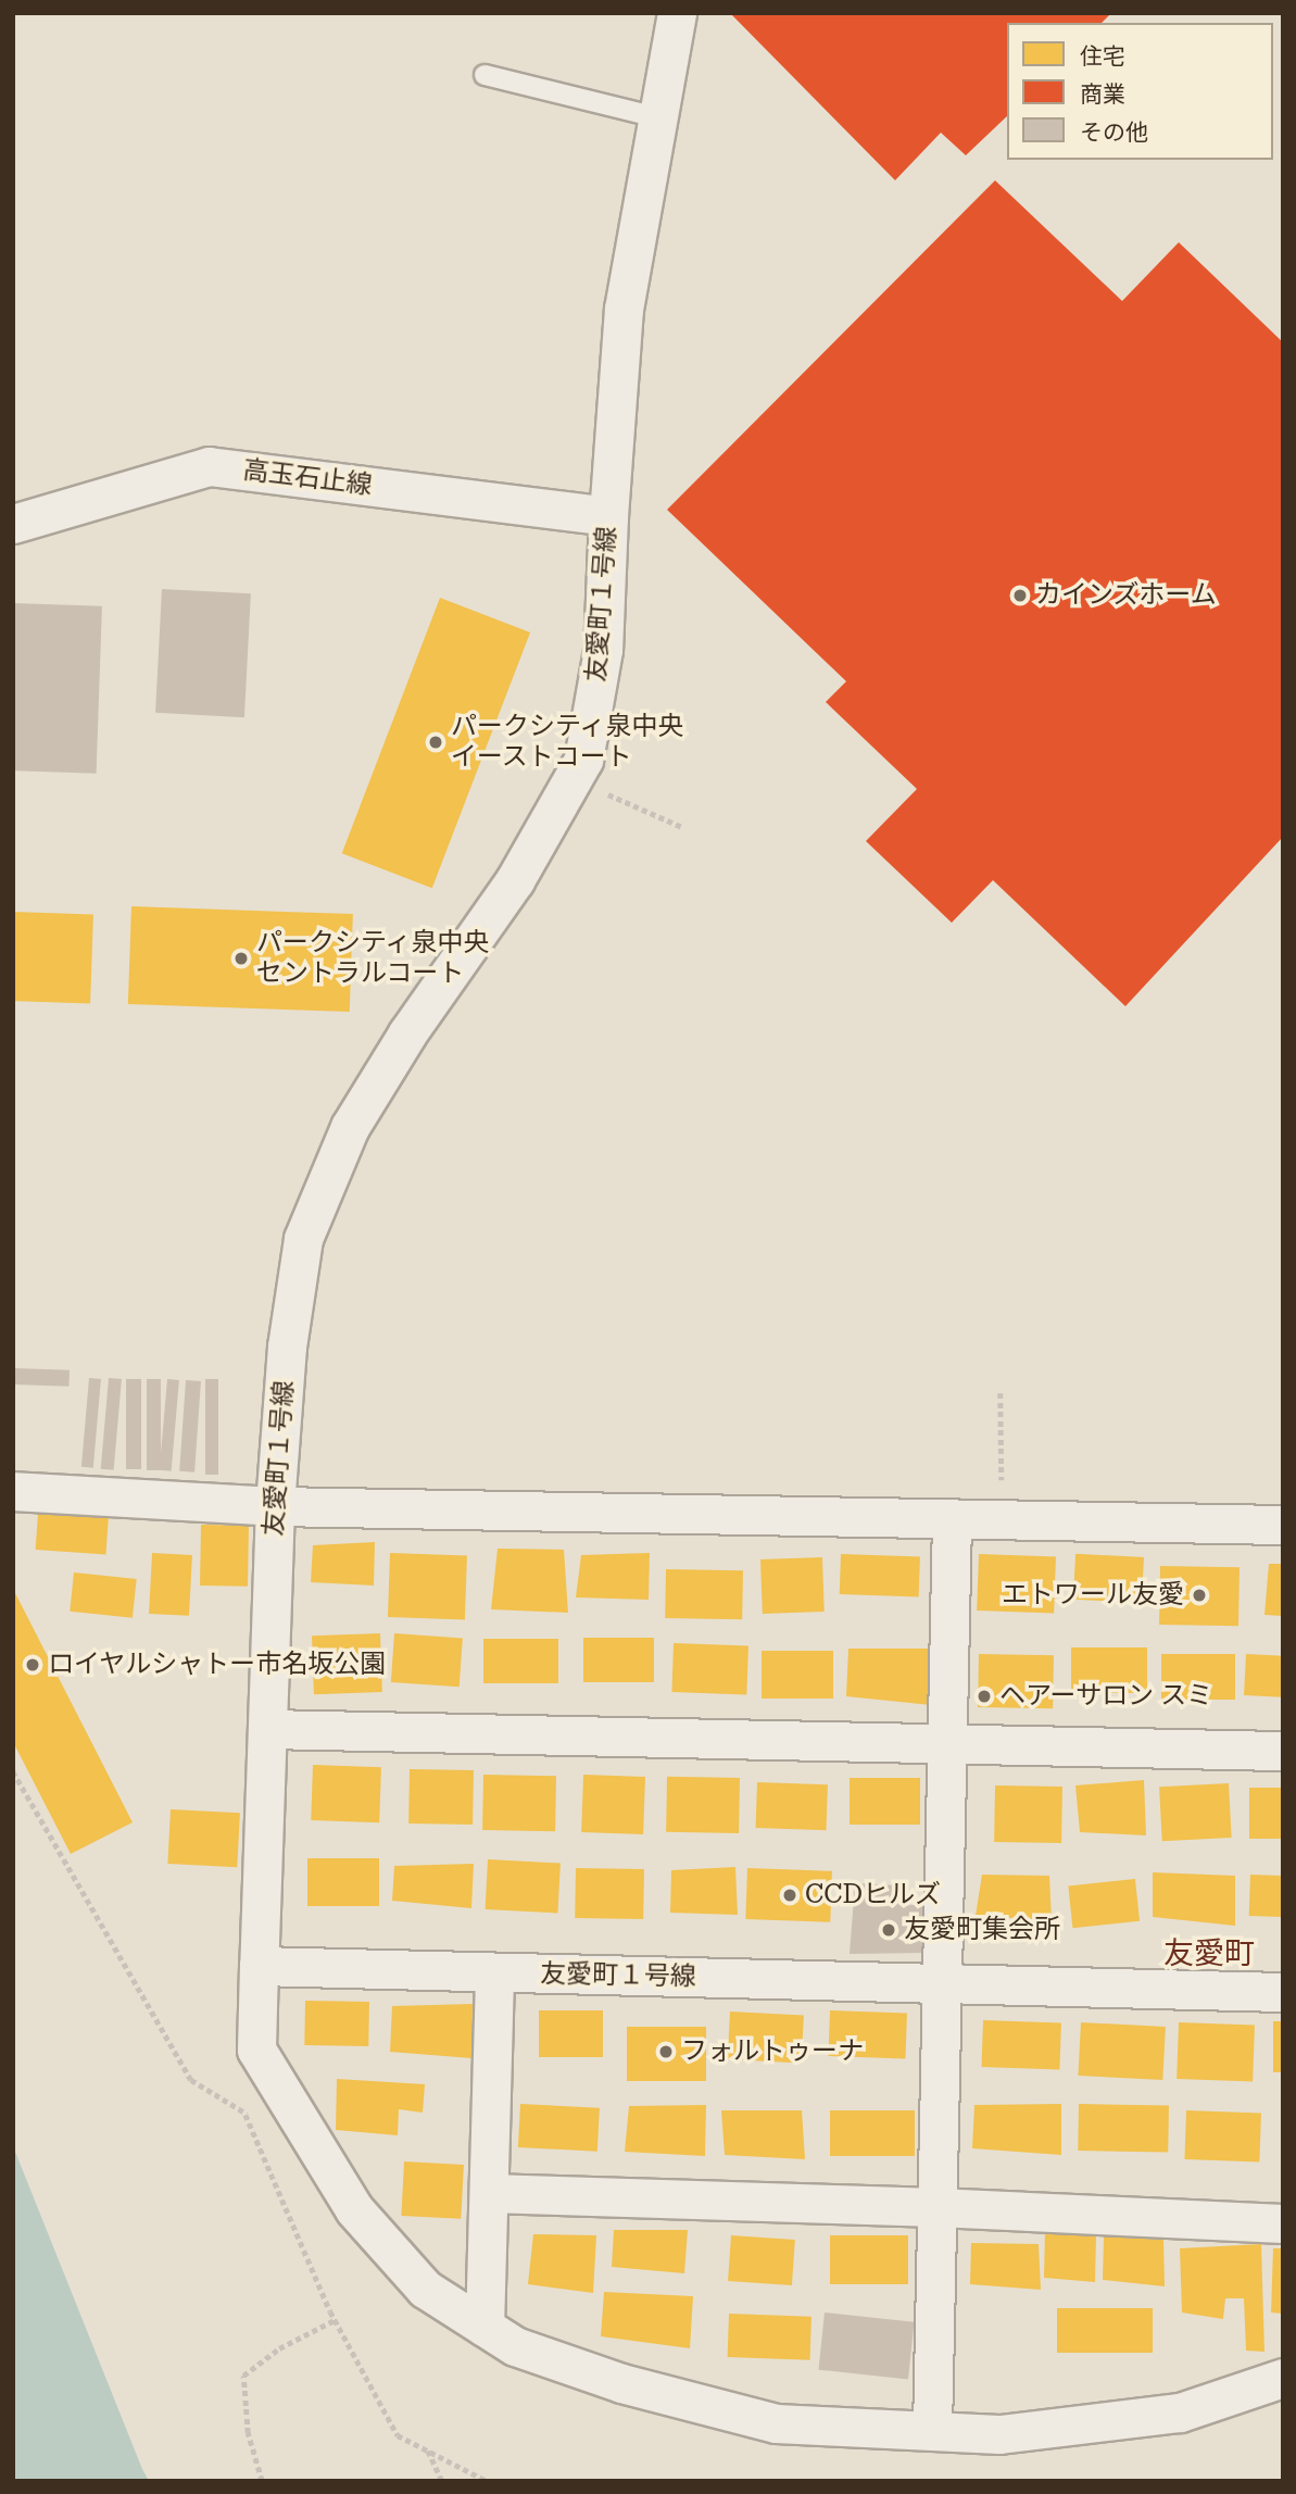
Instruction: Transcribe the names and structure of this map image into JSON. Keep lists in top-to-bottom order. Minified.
{"streets":{"street":["高玉石止線","友愛町１号線"]},"crossings":[["高玉石止線","友愛町１号線"]],"districts":["友愛町"],"places":["カインズホーム","パークシティ泉中央 イーストコート","パークシティ泉中央 セントラルコート","エトワール友愛","ロイヤルシャトー市名坂公園","ヘアーサロン スミ","CCDヒルズ","友愛町集会所","フォルトゥーナ"],"legend":["住宅","商業","その他"]}
